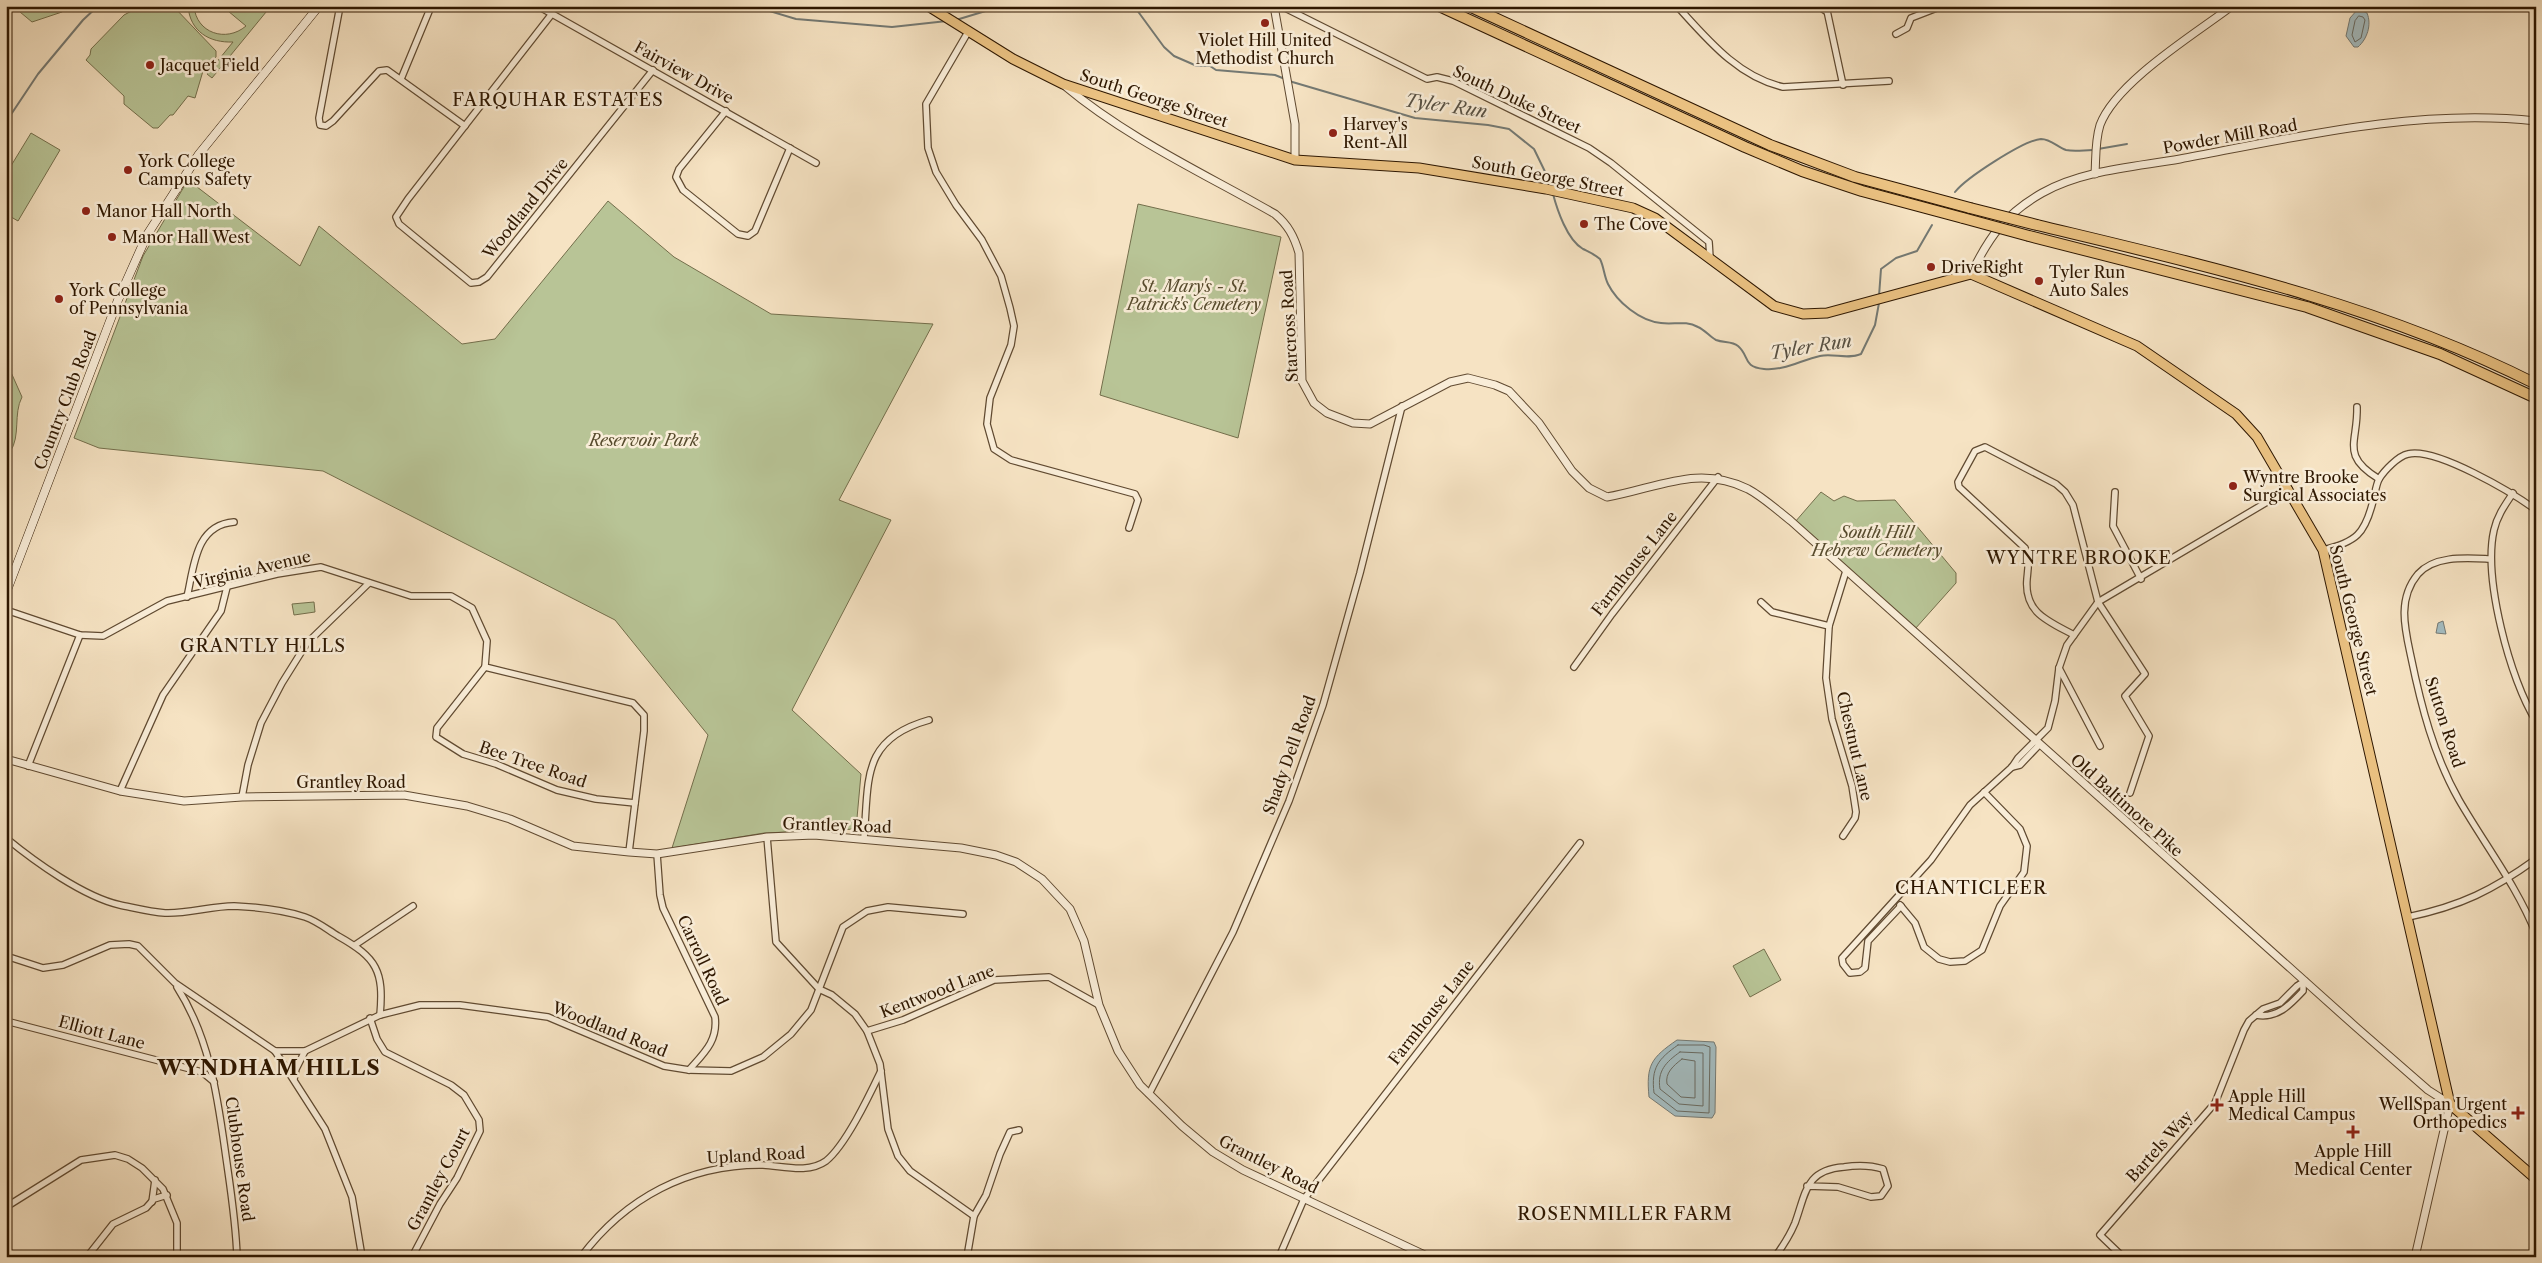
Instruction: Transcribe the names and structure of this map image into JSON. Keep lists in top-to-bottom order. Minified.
{"streets":{"main road":["South George Street","Country Club Road"],"street":["Fairview Drive","South Duke Street","Powder Mill Road","Woodland Drive","Starcross Road","Farmhouse Lane","Virginia Avenue","Sutton Road","Chestnut Lane","Shady Dell Road","Bee Tree Road","Grantley Road","Old Baltimore Pike","Carroll Road","Kentwood Lane","Woodland Road","Elliott Lane","Bartels Way","Upland Road","Clubhouse Road","Grantley Court"]},"crossings":[["Fairview Drive","Woodland Drive"],["South George Street","South Duke Street"],["South George Street","Powder Mill Road"],["South George Street","Starcross Road"],["South George Street","Old Baltimore Pike"],["Starcross Road","Farmhouse Lane"],["Starcross Road","Shady Dell Road"],["Starcross Road","Old Baltimore Pike"],["Farmhouse Lane","Grantley Road"],["Virginia Avenue","Bee Tree Road"],["Chestnut Lane","Old Baltimore Pike"],["Shady Dell Road","Grantley Road"],["Grantley Road","Carroll Road"],["Grantley Road","Kentwood Lane"],["Old Baltimore Pike","Bartels Way"],["Carroll Road","Woodland Road"],["Woodland Road","Grantley Court"],["Elliott Lane","Clubhouse Road"]],"districts":["FARQUHAR ESTATES","WYNTRE BROOKE","GRANTLY HILLS","CHANTICLEER","WYNDHAM HILLS","ROSENMILLER FARM"],"water":["Tyler Run"],"parks":["St. Mary's - St. Patrick's Cemetery","Reservoir Park","South Hill Hebrew Cemetery"],"places":{"other":["Violet Hill United Methodist Church","Jacquet Field","Harvey's Rent-All","York College Campus Safety","Manor Hall North","The Cove","Manor Hall West","DriveRight","Tyler Run Auto Sales","York College of Pennsylvania","Wyntre Brooke Surgical Associates"],"health":["Apple Hill Medical Campus","WellSpan Urgent Orthopedics","Apple Hill Medical Center"]}}
